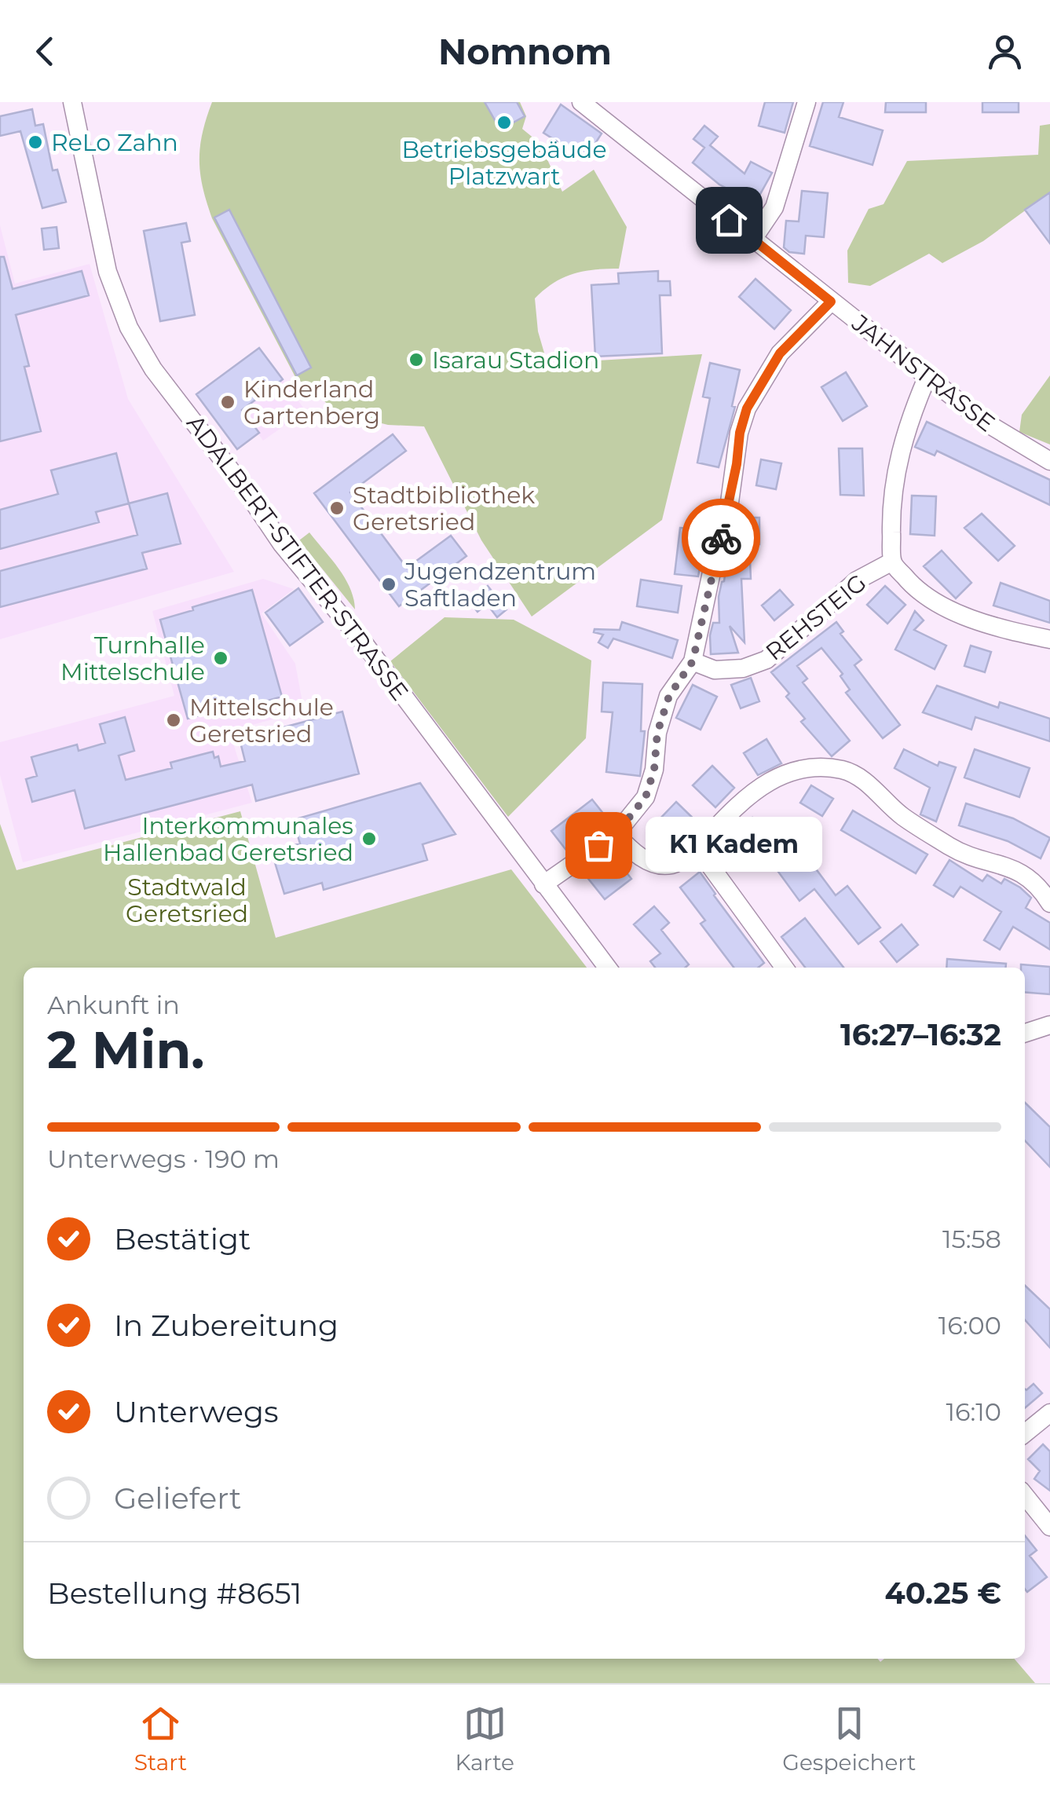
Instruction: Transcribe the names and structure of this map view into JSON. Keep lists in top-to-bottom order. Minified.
{"streets":{"street":["JAHNSTRASSE","ADALBERT-STIFTER-STRASSE","REHSTEIG"]},"parks":["Stadtwald Geretsried"],"places":["Betriebsgebäude Platzwart","ReLo Zahn","Isarau Stadion","Kinderland Gartenberg","Stadtbibliothek Geretsried","Jugendzentrum Saftladen","Turnhalle Mittelschule","Mittelschule Geretsried","Interkommunales Hallenbad Geretsried","K1 Kadem"],"page":{"header":"Nomnom","bubble":"K1 Kadem","heading":["2 Min.","Ankunft in","16:27–16:32"],"panel":["Bestellung #8651","40.25 €"],"bar":"Unterwegs · 190 m","list":[["Bestätigt","15:58"],["In Zubereitung","16:00"],["Unterwegs","16:10"],"Geliefert"],"tabs":["Start","Karte","Gespeichert"]}}
